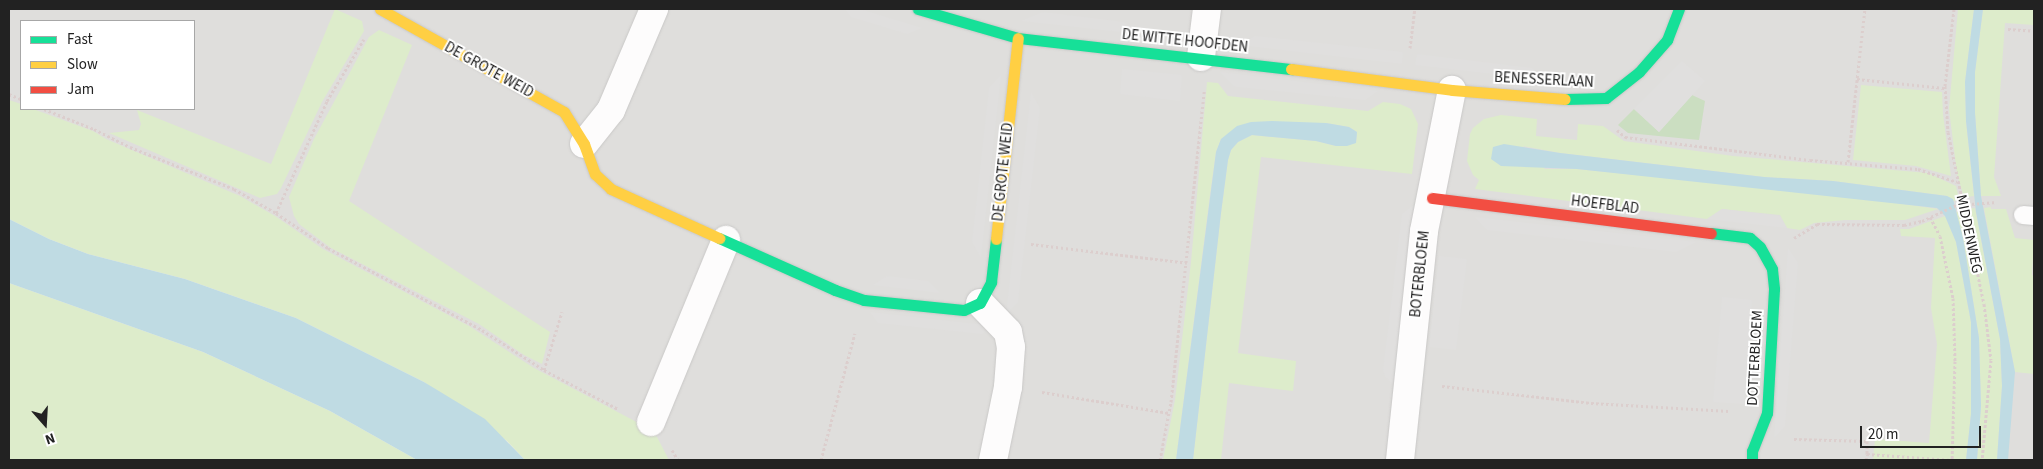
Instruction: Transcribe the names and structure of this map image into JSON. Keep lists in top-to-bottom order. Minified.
{"streets":{"street":["DE WITTE HOOFDEN","DE GROTE WEID","BENESSERLAAN","HOEFBLAD","BOTERBLOEM","DOTTERBLOEM"],"path":["MIDDENWEG"]},"crossings":[["DE WITTE HOOFDEN","DE GROTE WEID"],["DE WITTE HOOFDEN","BENESSERLAAN"],["DE WITTE HOOFDEN","BOTERBLOEM"],["BENESSERLAAN","BOTERBLOEM"],["HOEFBLAD","BOTERBLOEM"],["HOEFBLAD","DOTTERBLOEM"]],"legend":["Fast","Slow","Jam"],"scale_bar":"20 m","north":"bottom"}
